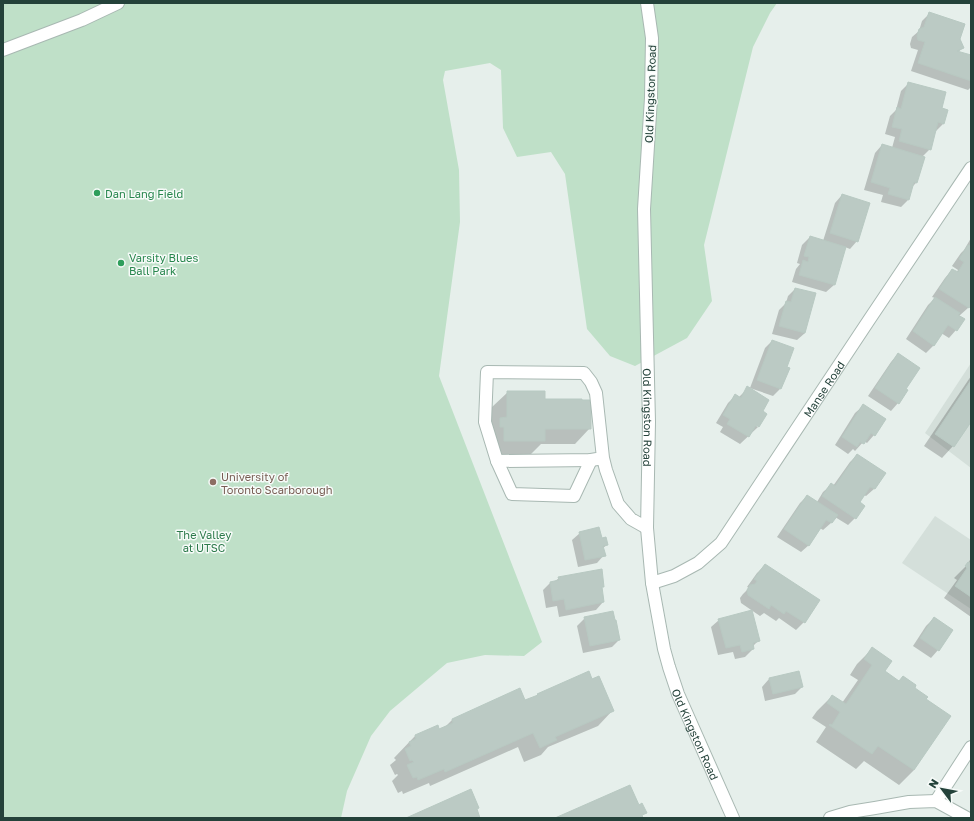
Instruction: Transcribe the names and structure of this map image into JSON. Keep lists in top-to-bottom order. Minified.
{"streets":{"street":["Old Kingston Road","Manse Road"]},"crossings":[["Old Kingston Road","Manse Road"]],"parks":["The Valley at UTSC"],"places":["Dan Lang Field","Varsity Blues Ball Park","University of Toronto Scarborough"],"north":"top left"}
